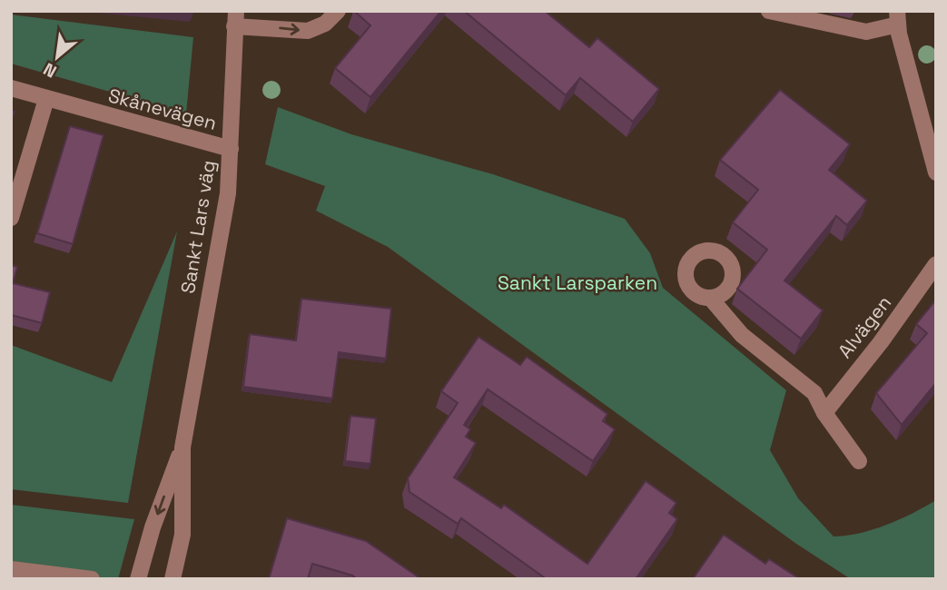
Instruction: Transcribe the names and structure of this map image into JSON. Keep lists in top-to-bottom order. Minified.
{"streets":{"street":["Skånevägen","Sankt Lars väg","Alvägen"]},"crossings":[["Skånevägen","Sankt Lars väg"]],"parks":["Sankt Larsparken"],"north":"bottom left"}
